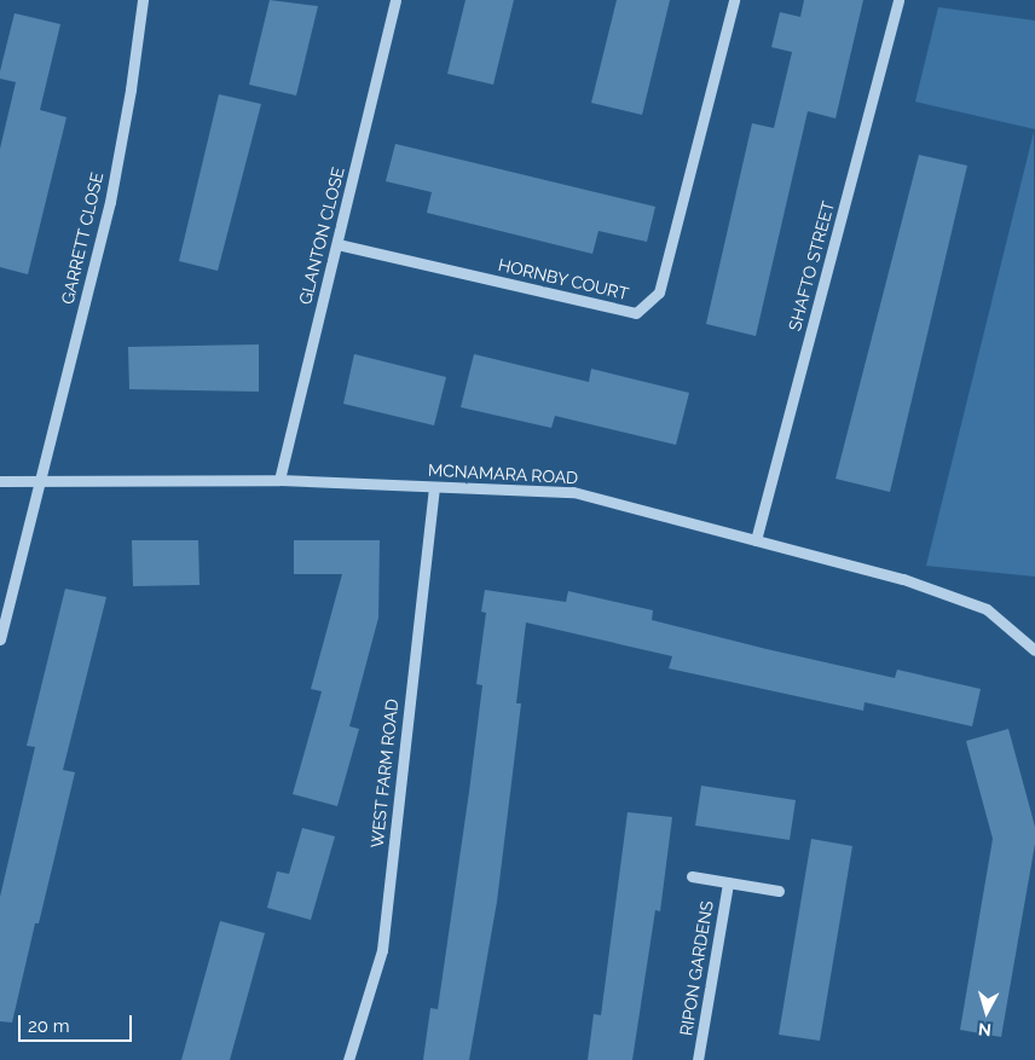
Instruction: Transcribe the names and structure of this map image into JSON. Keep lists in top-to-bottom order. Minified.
{"streets":{"street":["GLANTON CLOSE","GARRETT CLOSE","SHAFTO STREET","HORNBY COURT","MCNAMARA ROAD","WEST FARM ROAD","RIPON GARDENS"]},"crossings":[["GLANTON CLOSE","HORNBY COURT"],["GLANTON CLOSE","MCNAMARA ROAD"],["GARRETT CLOSE","MCNAMARA ROAD"],["SHAFTO STREET","MCNAMARA ROAD"],["MCNAMARA ROAD","WEST FARM ROAD"]],"scale_bar":"20 m","north":"bottom"}
